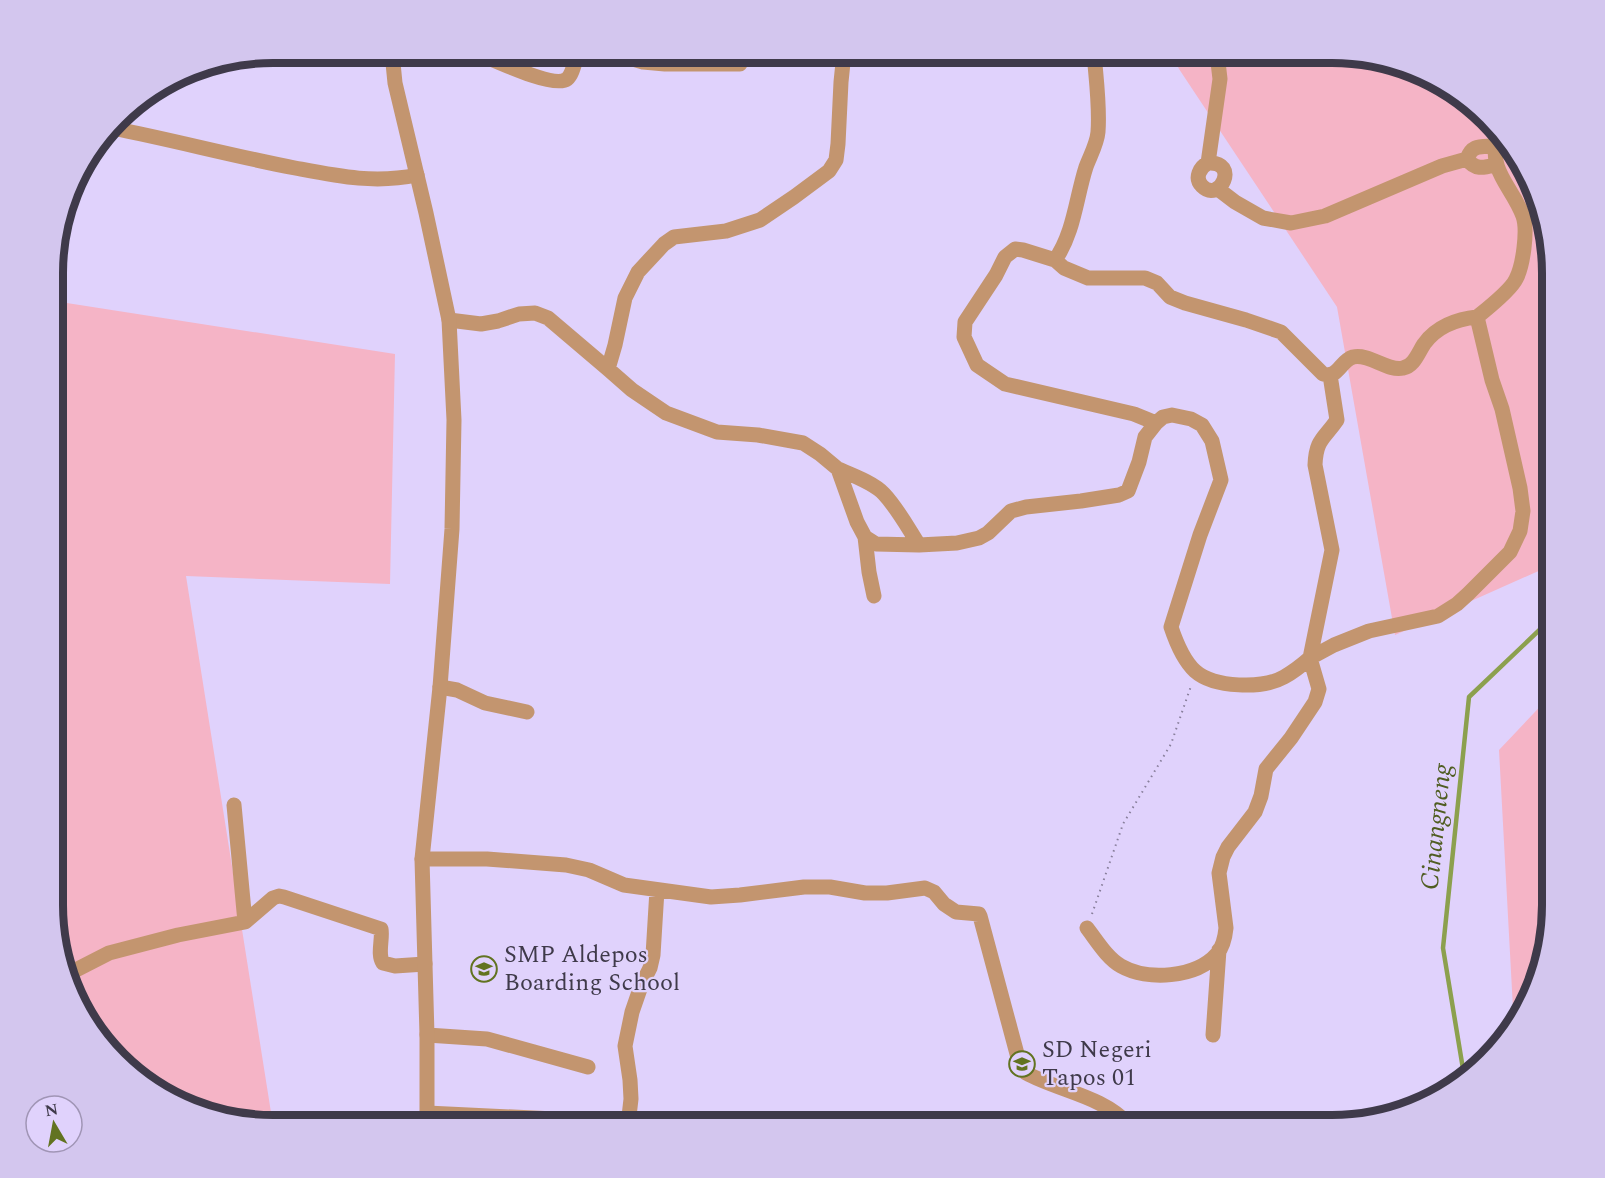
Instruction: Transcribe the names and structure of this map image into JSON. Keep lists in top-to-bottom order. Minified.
{"water":["Cinangneng"],"places":{"school or university":["SMP Aldepos Boarding School","SD Negeri Tapos 01"]},"north":"top"}
